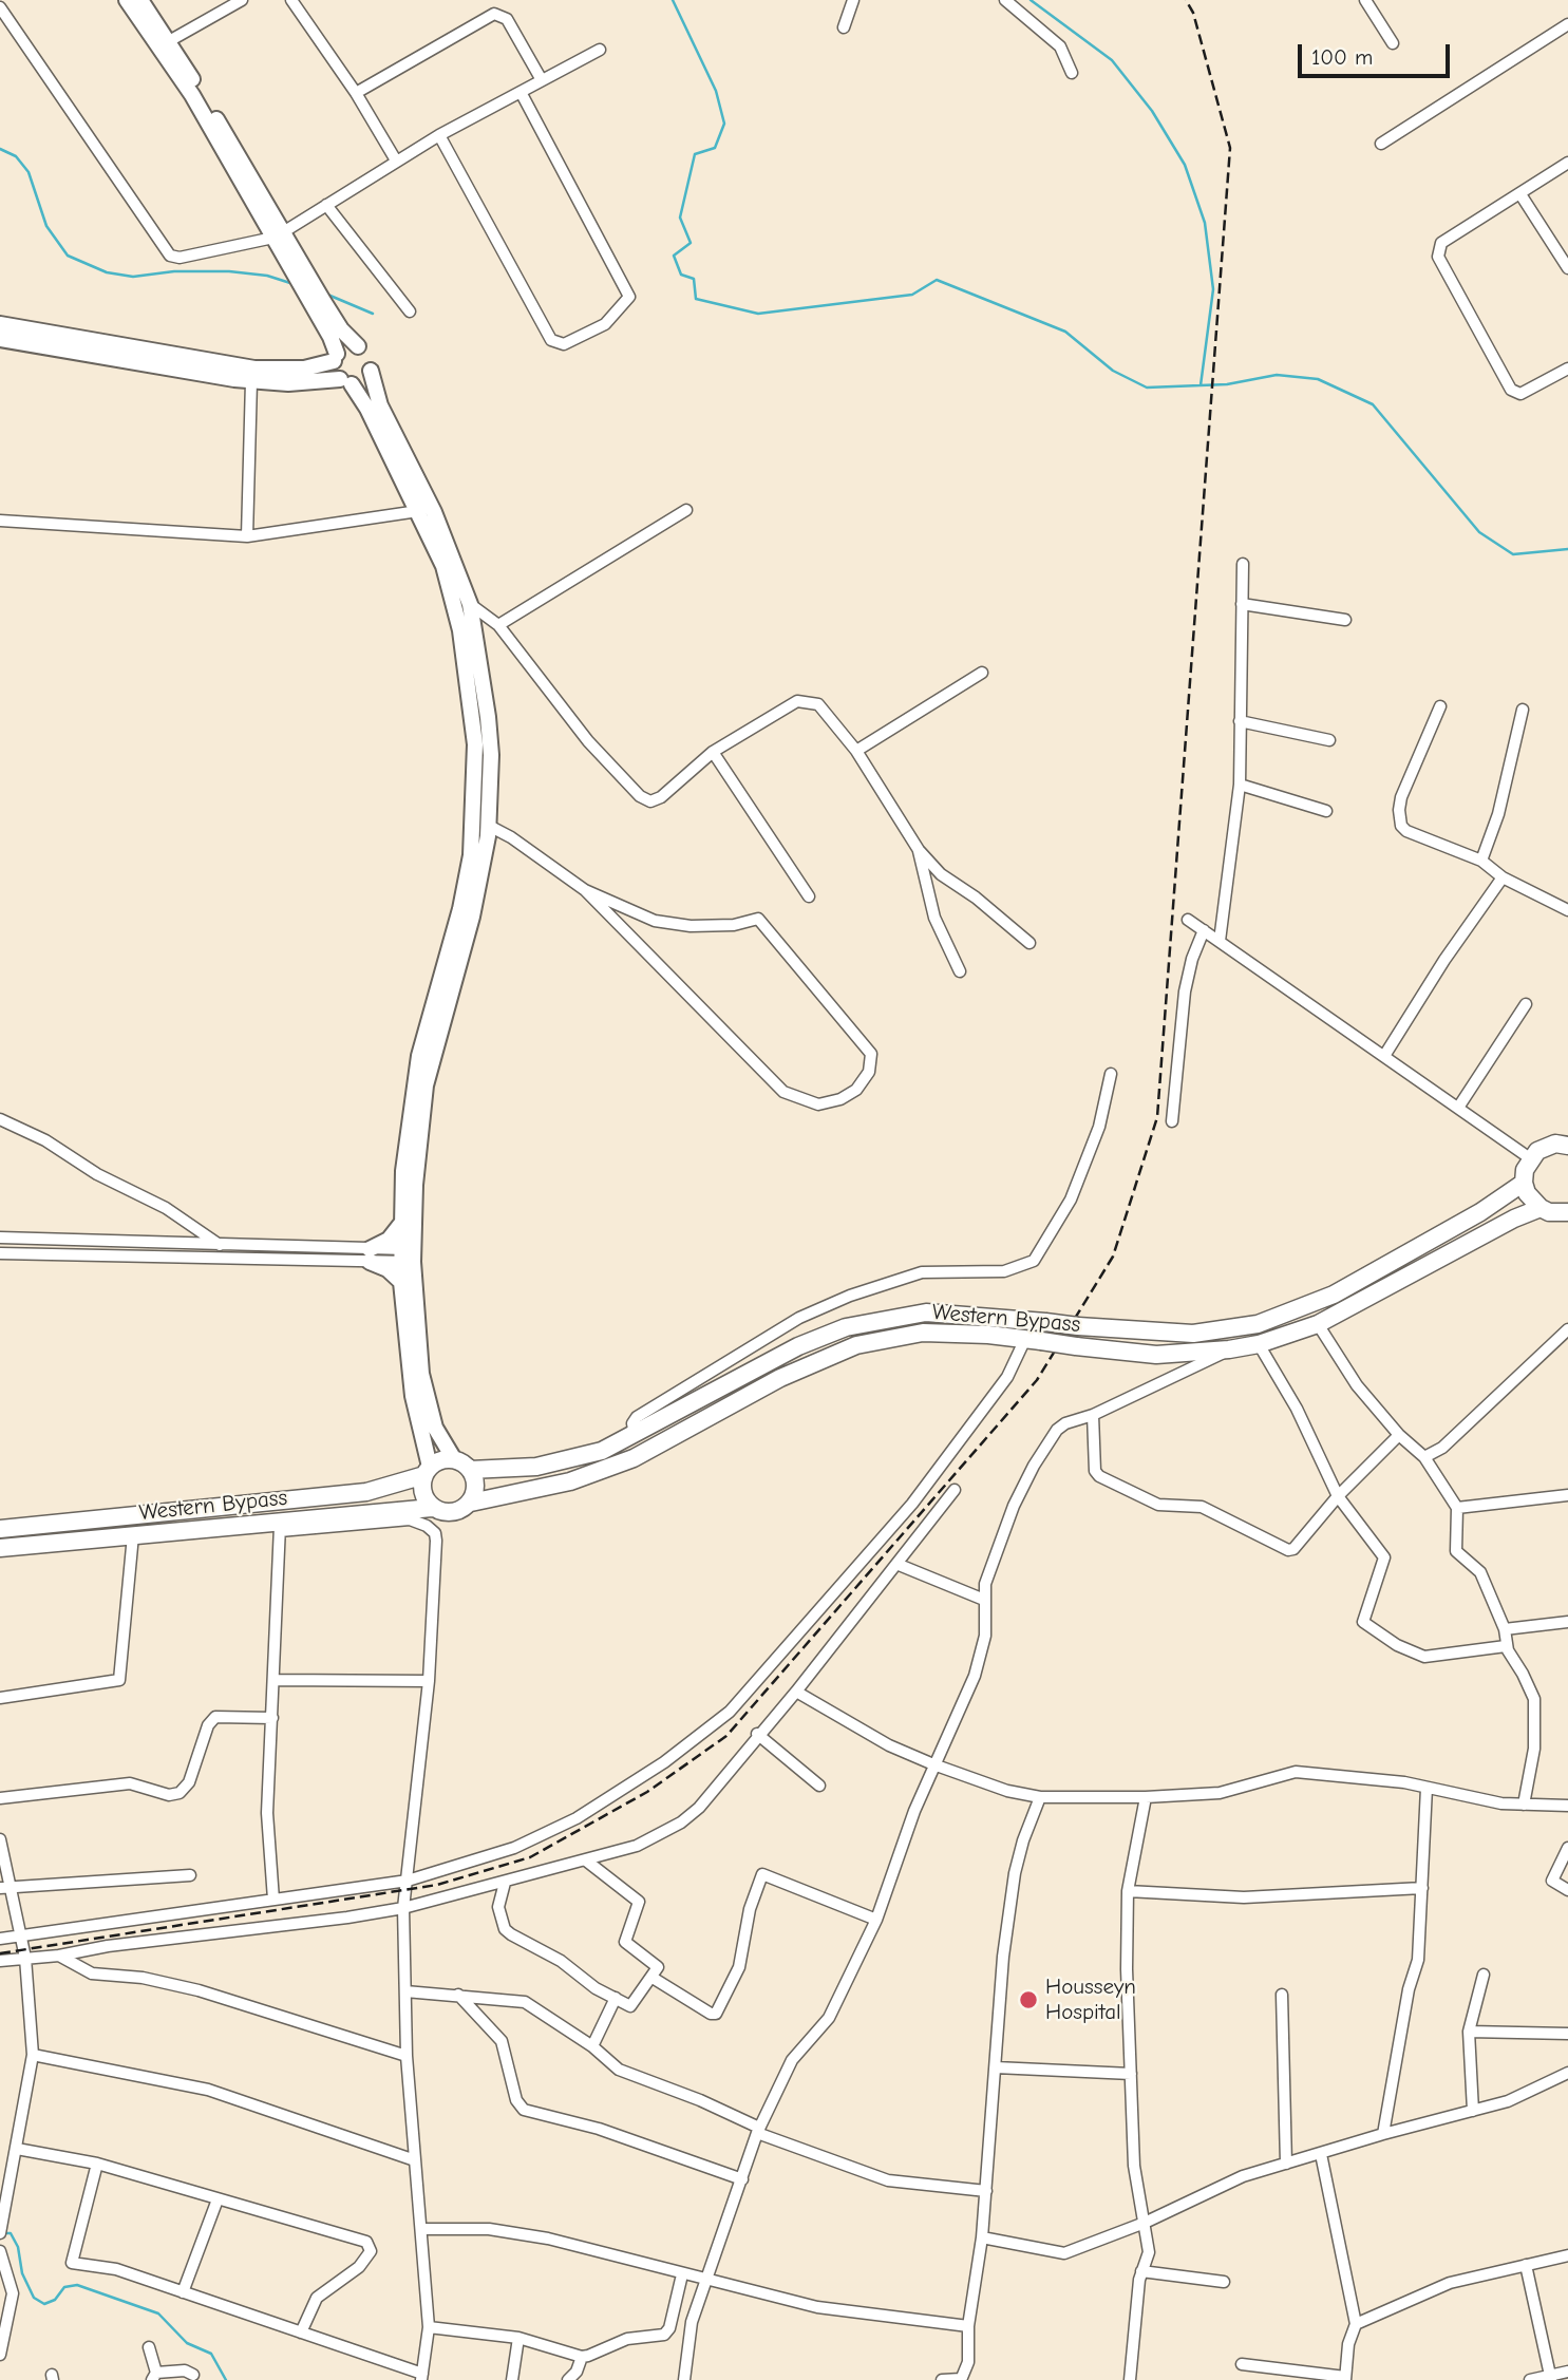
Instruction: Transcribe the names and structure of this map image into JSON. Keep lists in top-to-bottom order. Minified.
{"streets":{"main road":["Western Bypass"]},"places":["Housseyn Hospital"],"scale_bar":"100 m"}
